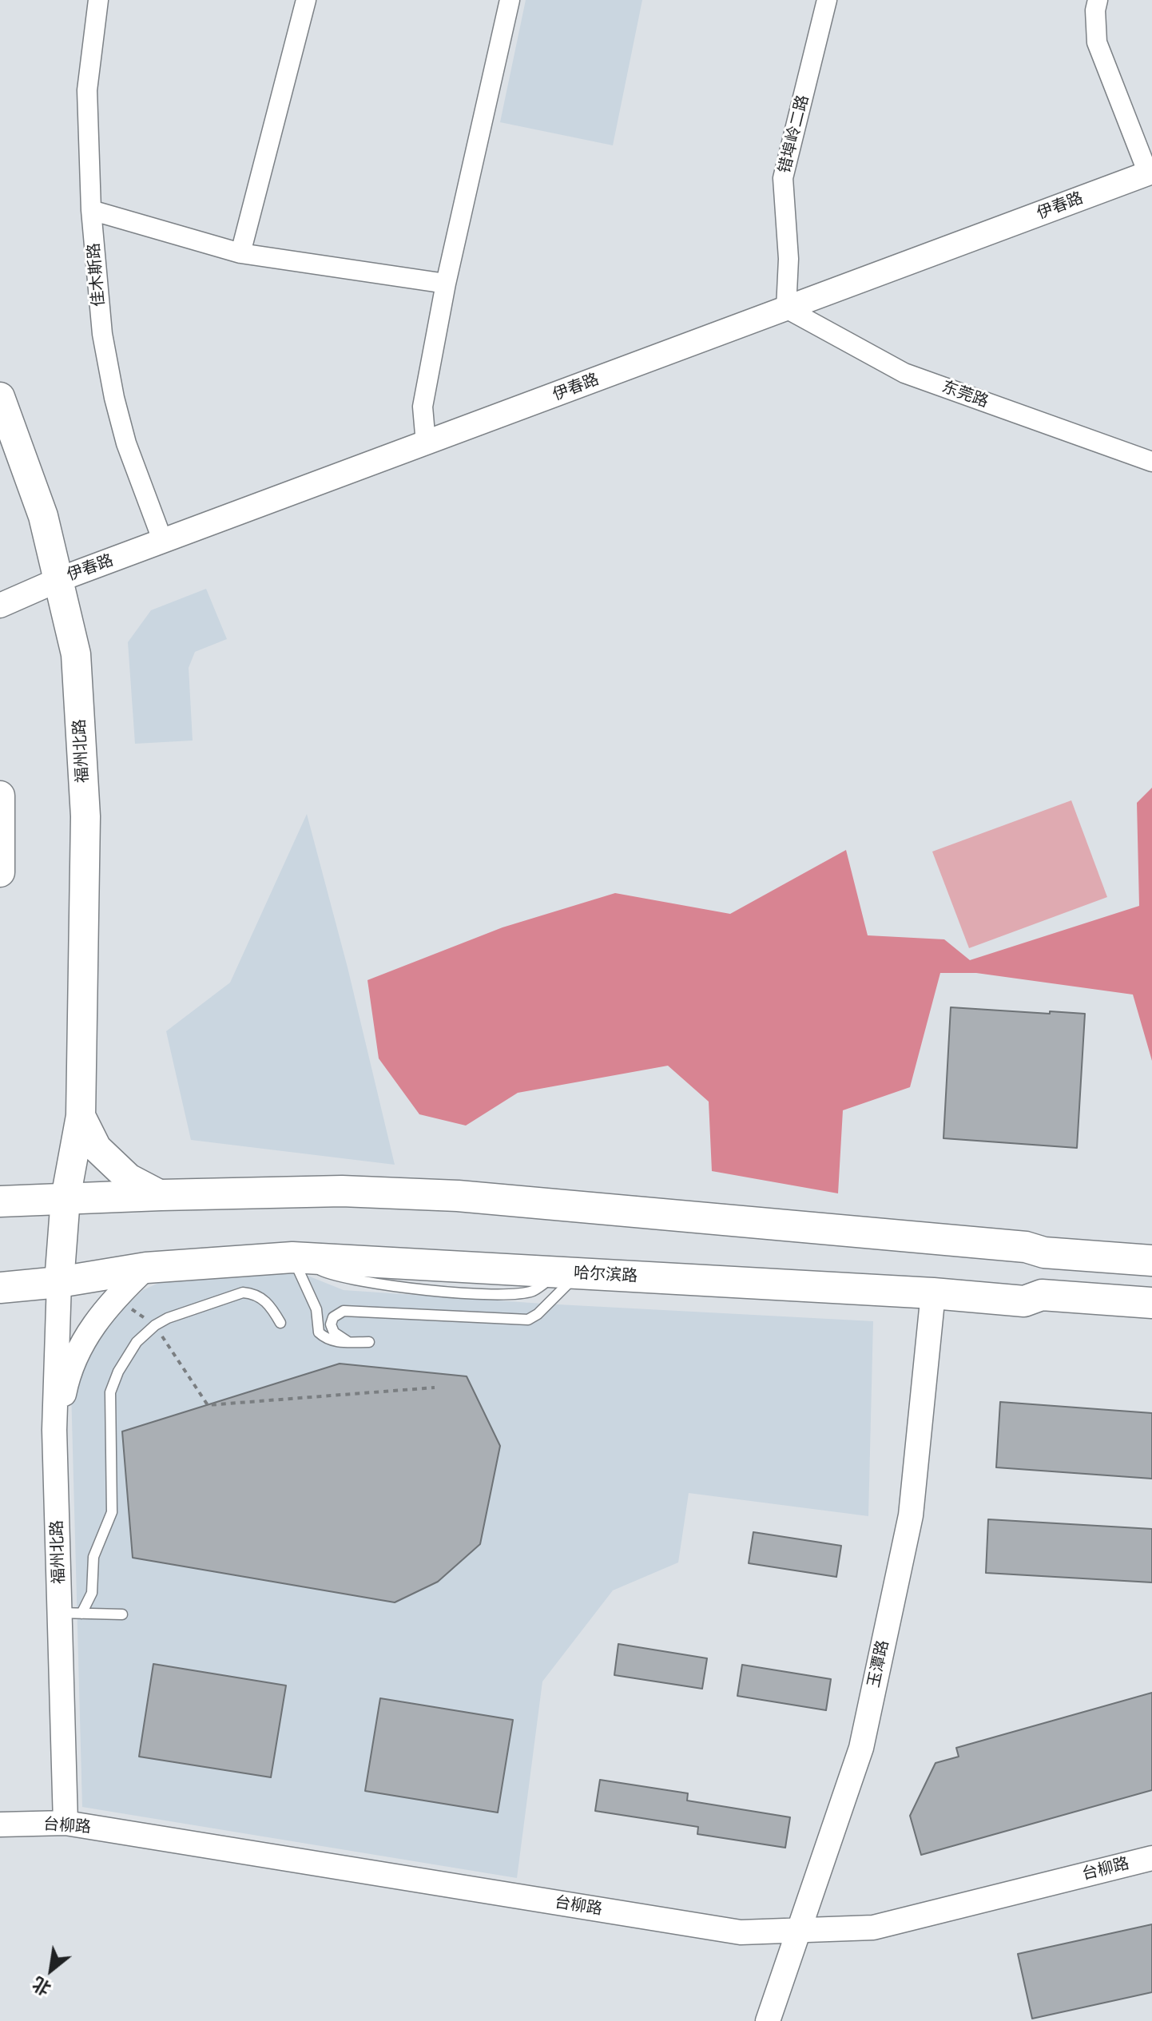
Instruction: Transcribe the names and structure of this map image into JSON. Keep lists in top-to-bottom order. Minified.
{"streets":{"highway":["哈尔滨路"],"main road":["福州北路"],"street":["错埠岭二路","伊春路","佳木斯路","东莞路","玉潭路","台柳路"]},"crossings":[["错埠岭二路","伊春路"],["错埠岭二路","东莞路"],["伊春路","佳木斯路"],["伊春路","东莞路"],["伊春路","福州北路"],["福州北路","哈尔滨路"],["福州北路","台柳路"],["哈尔滨路","玉潭路"],["玉潭路","台柳路"]],"north":"bottom left"}
